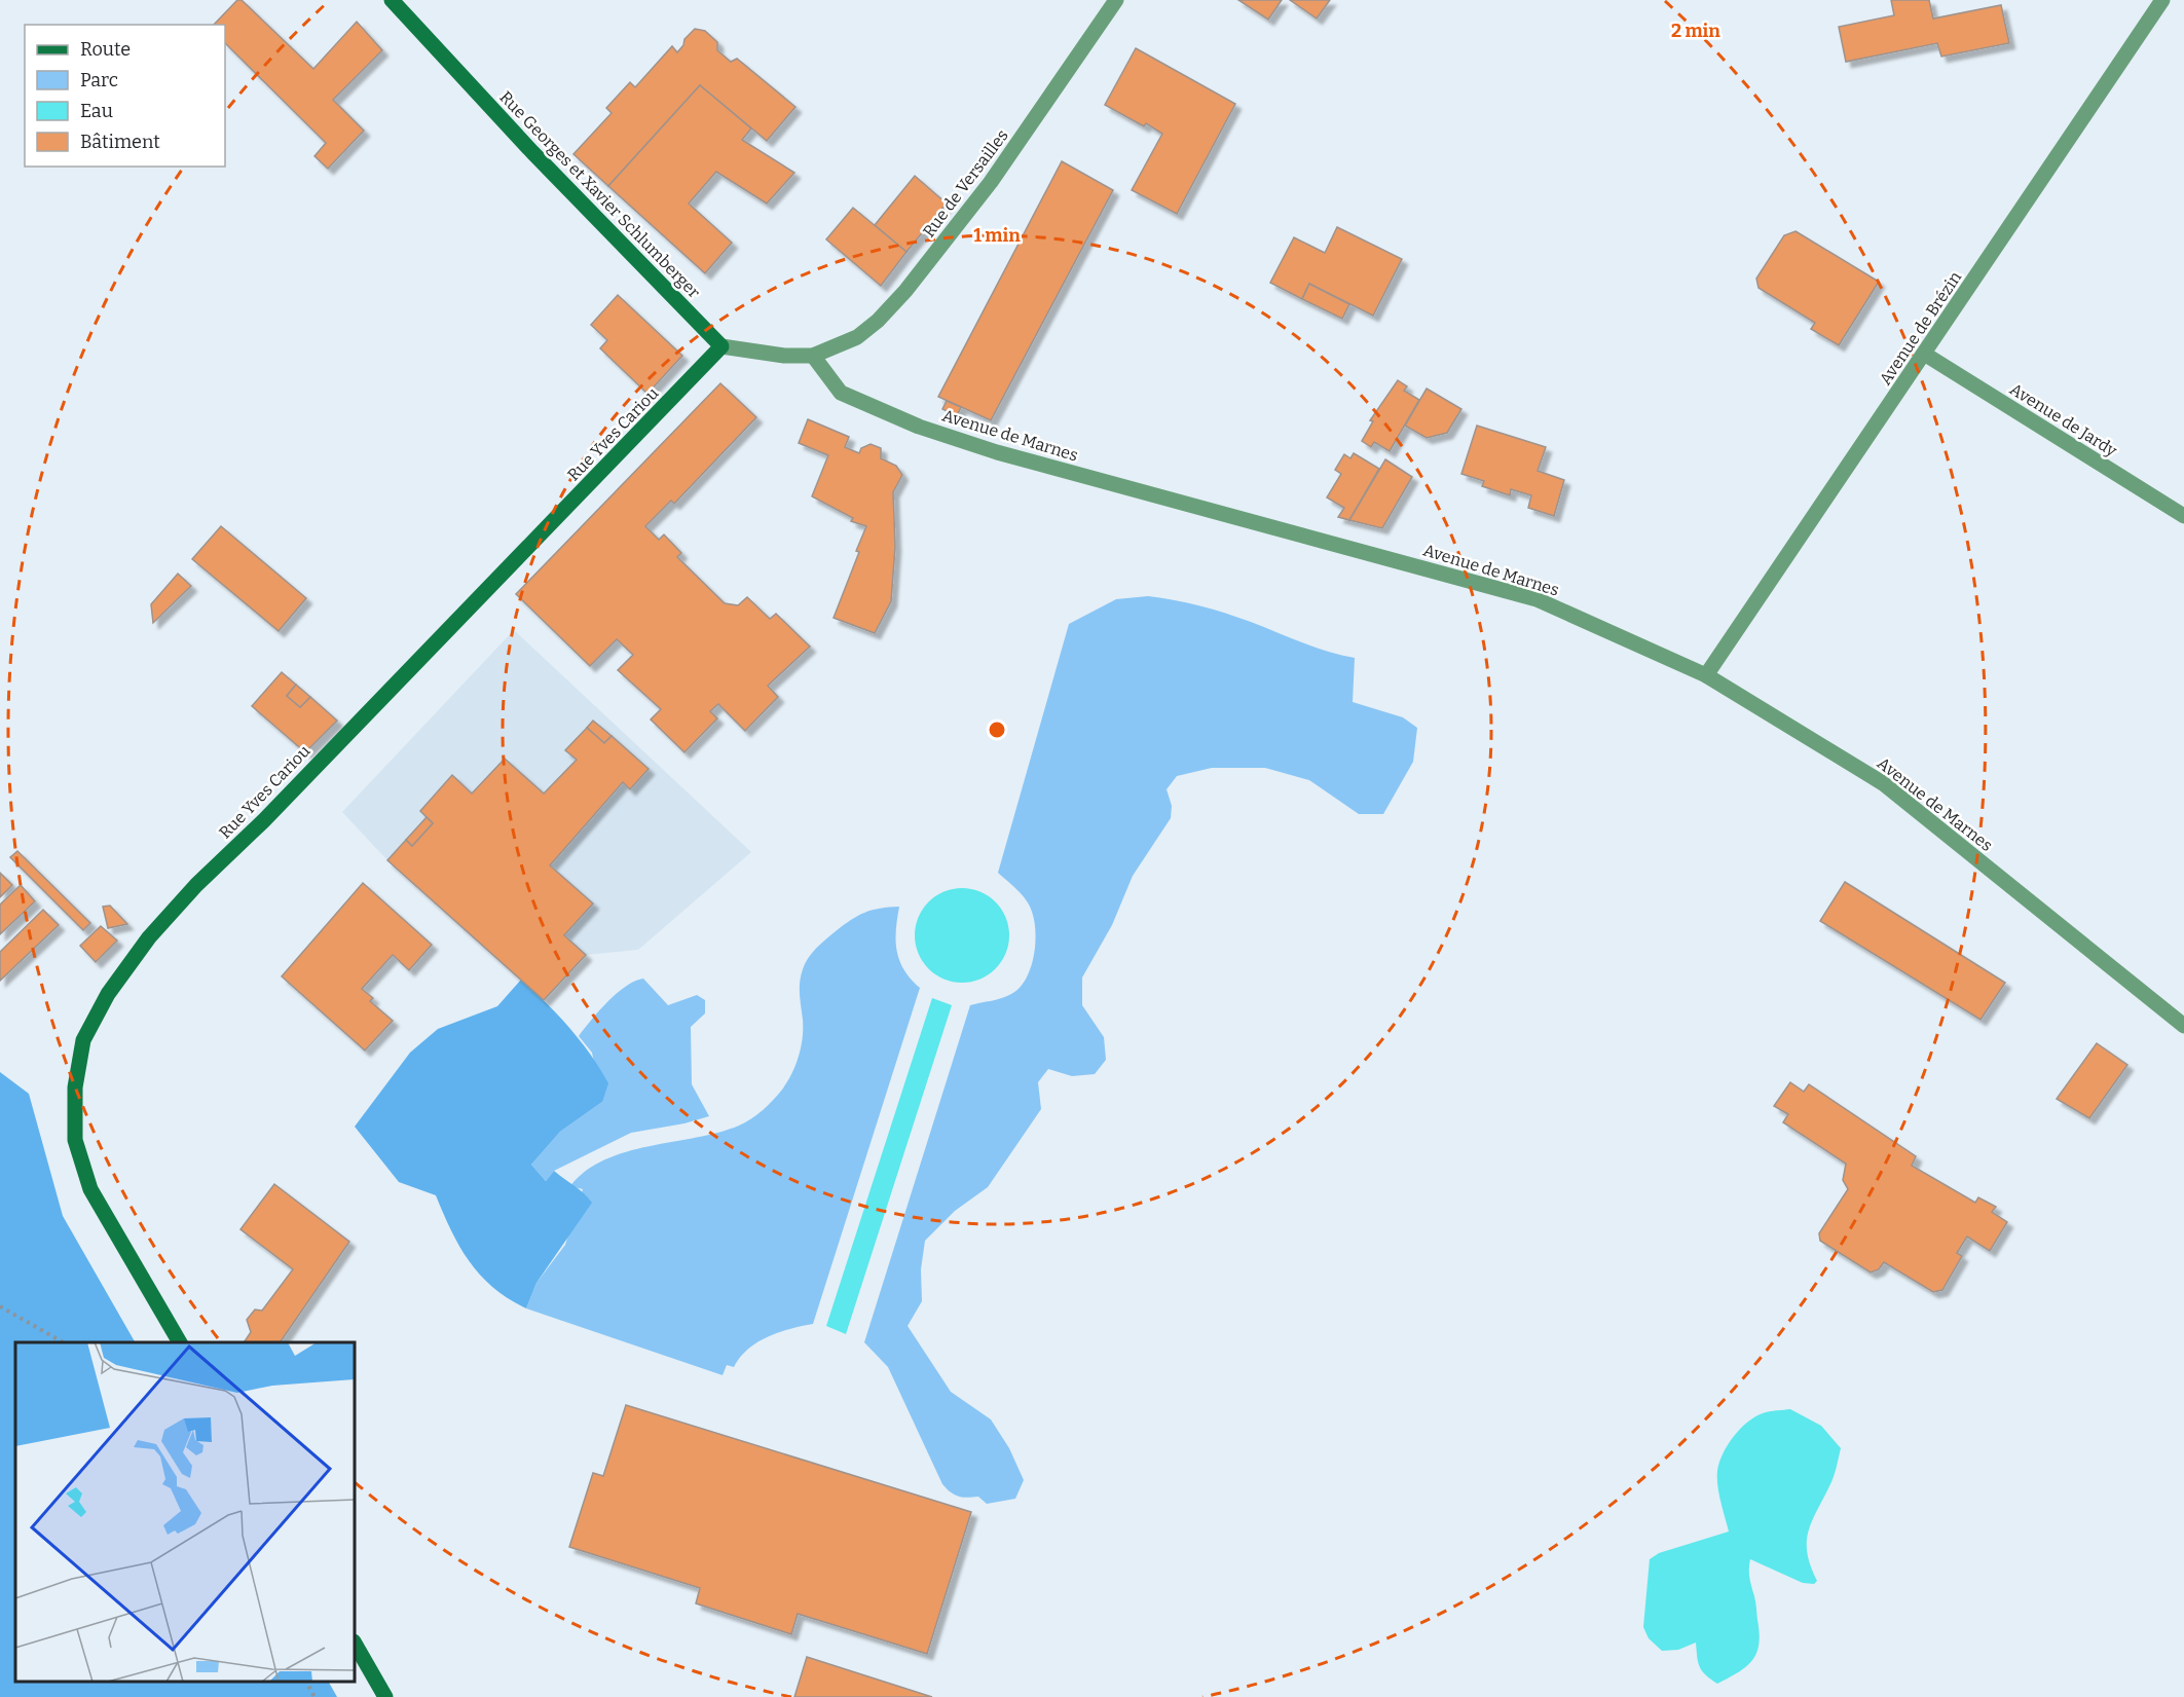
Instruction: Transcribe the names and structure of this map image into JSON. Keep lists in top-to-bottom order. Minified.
{"streets":{"main road":["Rue Georges et Xavier Schlumberger","Rue Yves Cariou"],"street":["Rue de Versailles","Avenue de Brézin","Avenue de Jardy","Avenue de Marnes"]},"crossings":[["Rue de Versailles","Avenue de Marnes"],["Rue Georges et Xavier Schlumberger","Rue Yves Cariou"],["Avenue de Brézin","Avenue de Jardy"],["Avenue de Brézin","Avenue de Marnes"]],"legend":["Route","Parc","Eau","Bâtiment"],"rings":["2 min","1 min"]}
